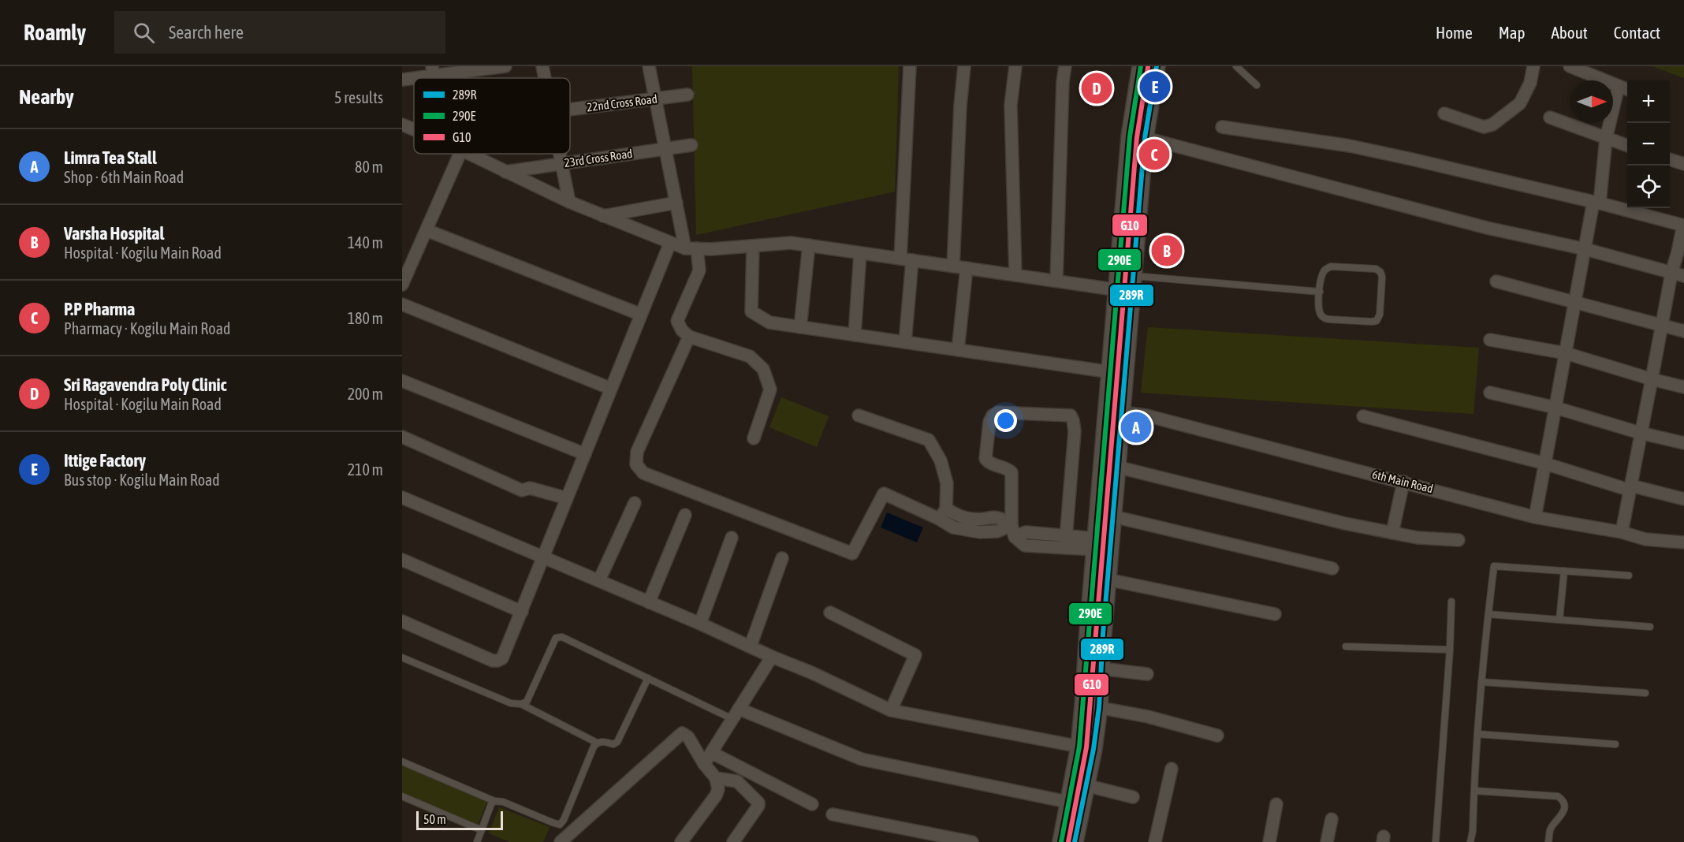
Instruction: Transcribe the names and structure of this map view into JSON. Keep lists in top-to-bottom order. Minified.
{"streets":{"street":["22nd Cross Road","23rd Cross Road","6th Main Road"]},"lines":["transit line 289R","transit line 290E","transit line G10"],"legend":["289R","290E","G10"],"scale_bar":"50 m","north":"right","page":{"header":"Roamly","search":"Search here","nav":["Home","Map","About","Contact"],"heading":["Nearby","5 results"],"pins":["E","D","C","B","A"],"map_buttons":["+","−"],"list":[{"mark":"A","name":"Limra Tea Stall","note":"Shop · 6th Main Road","value":"80 m"},{"mark":"B","name":"Varsha Hospital","note":"Hospital · Kogilu Main Road","value":"140 m"},{"mark":"C","name":"P.P Pharma","note":"Pharmacy · Kogilu Main Road","value":"180 m"},{"mark":"D","name":"Sri Ragavendra Poly Clinic","note":"Hospital · Kogilu Main Road","value":"200 m"},{"mark":"E","name":"Ittige Factory","note":"Bus stop · Kogilu Main Road","value":"210 m"}],"scale":"50 m"}}
